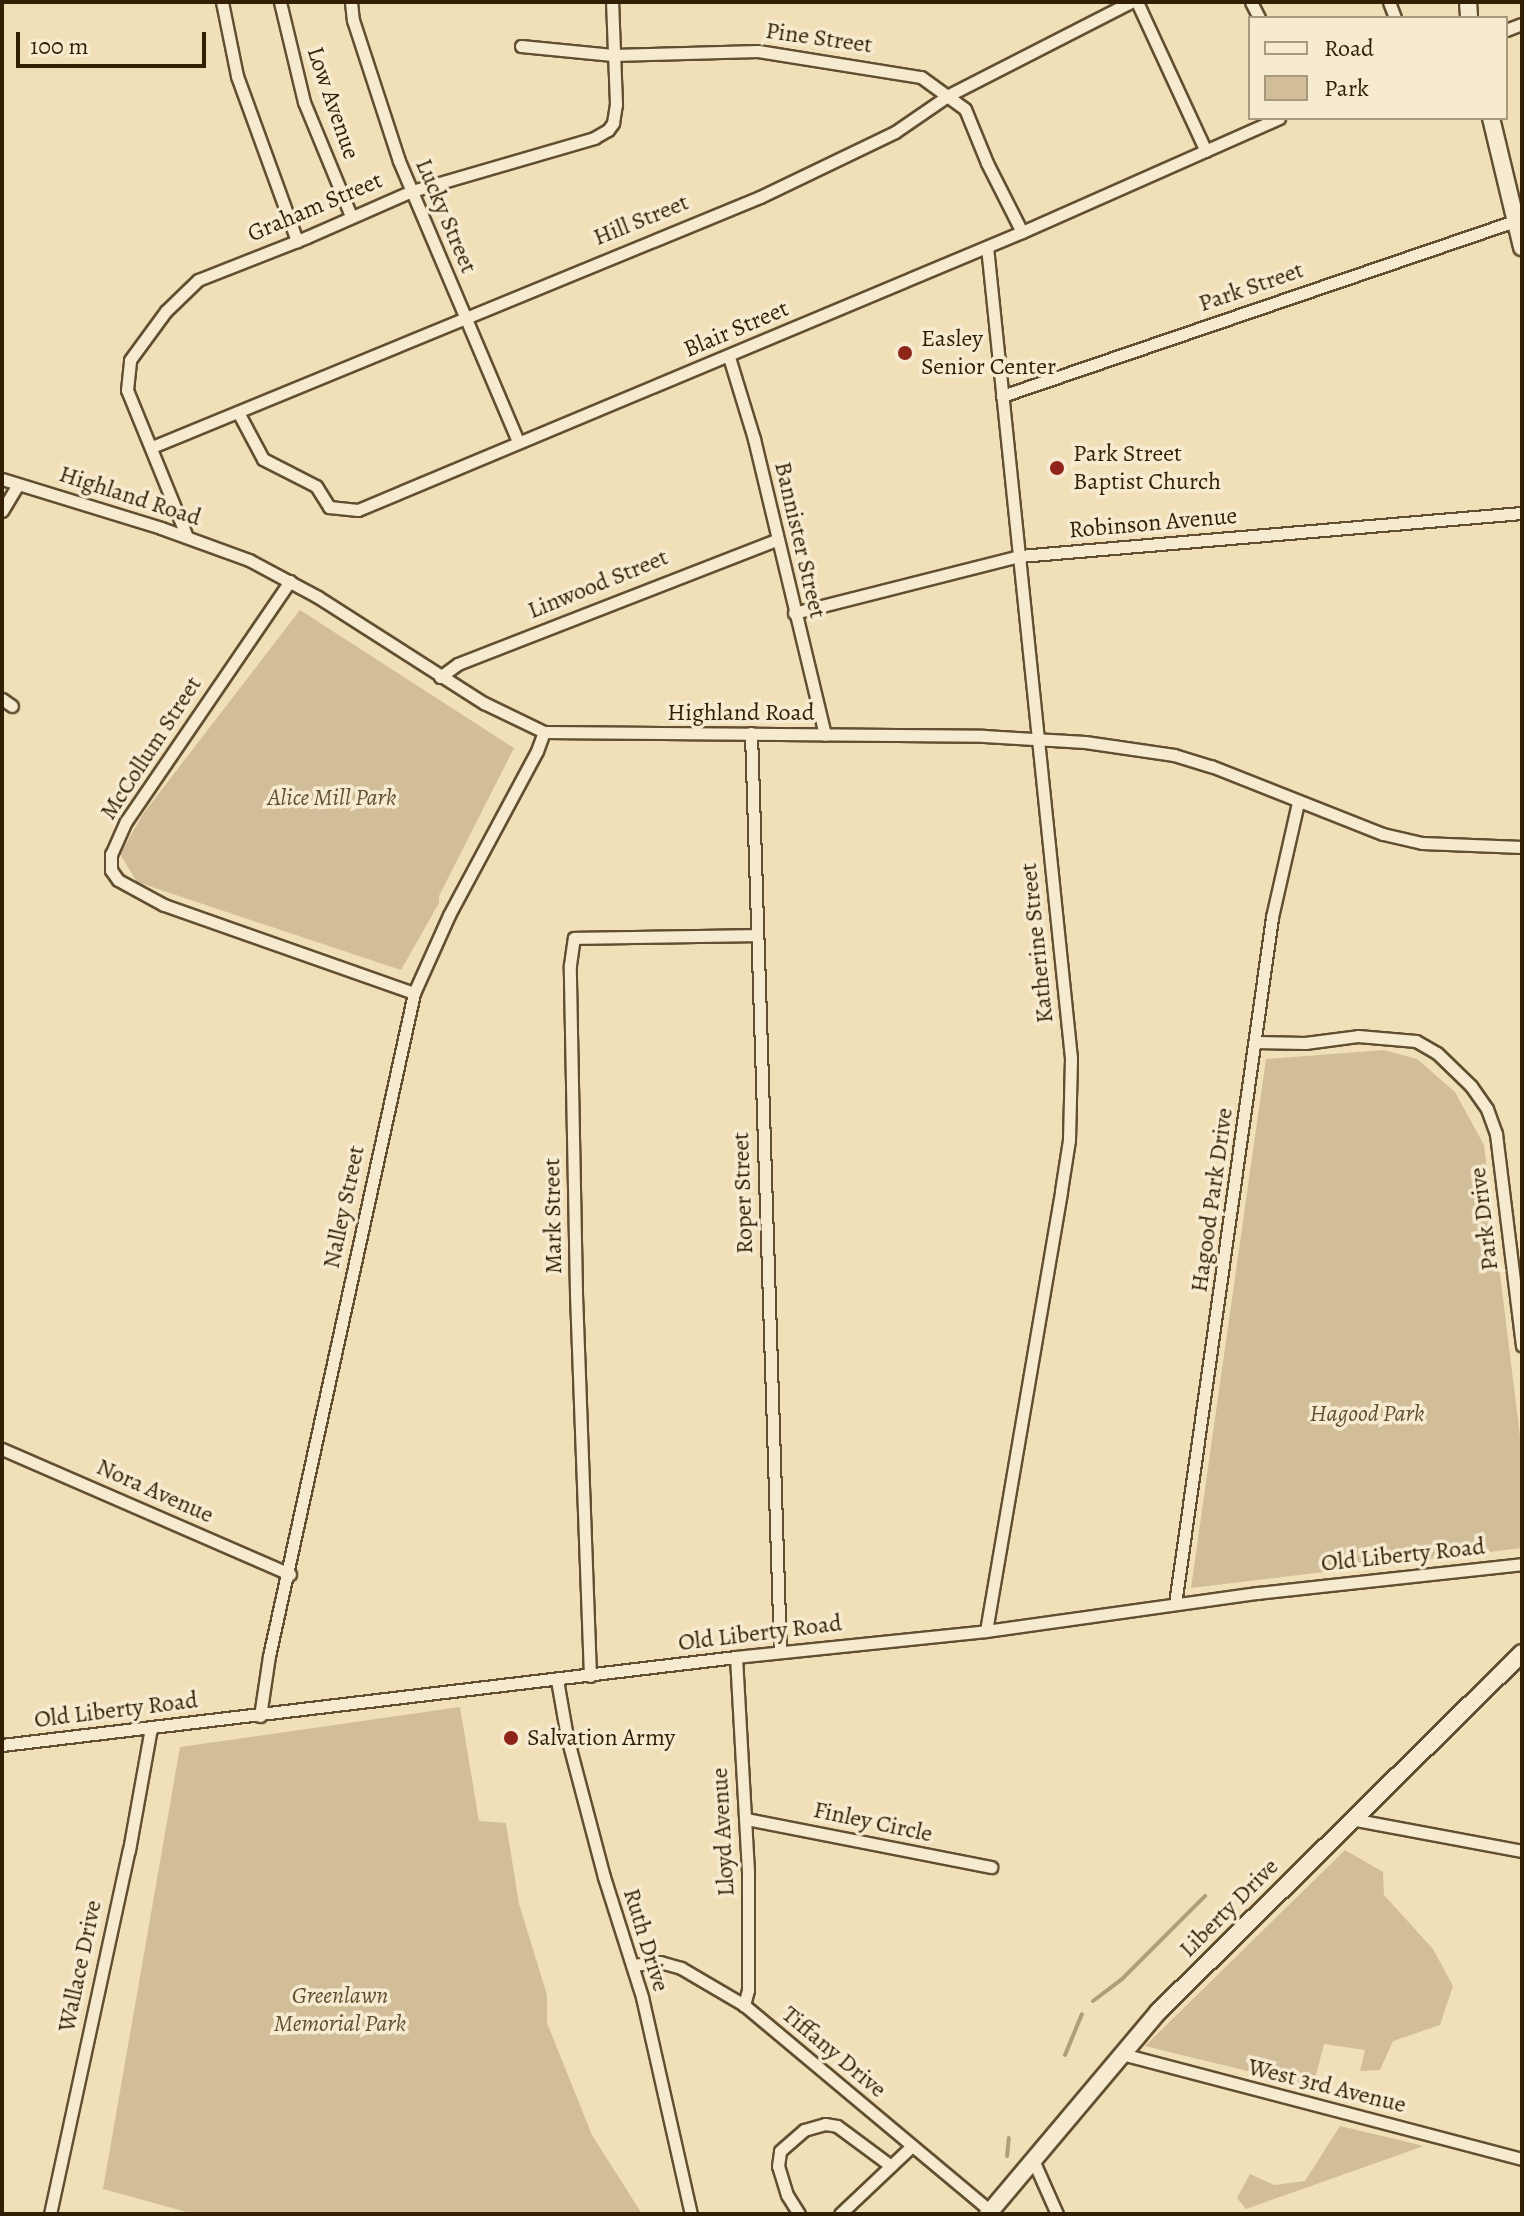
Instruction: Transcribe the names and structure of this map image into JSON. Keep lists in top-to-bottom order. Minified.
{"streets":{"main road":["Liberty Drive"],"street":["Pine Street","Low Avenue","Graham Street","Lucky Street","Hill Street","Park Street","Blair Street","Highland Road","Robinson Avenue","Bannister Street","Linwood Street","McCollum Street","Katherine Street","Roper Street","Hagood Park Drive","Nalley Street","Mark Street","Park Drive","Nora Avenue","Old Liberty Road","Finley Circle","Lloyd Avenue","Ruth Drive","Wallace Drive","Tiffany Drive","West 3rd Avenue"]},"crossings":[["Pine Street","Graham Street"],["Pine Street","Hill Street"],["Pine Street","Blair Street"],["Low Avenue","Graham Street"],["Graham Street","Lucky Street"],["Graham Street","Hill Street"],["Graham Street","Highland Road"],["Lucky Street","Hill Street"],["Lucky Street","Blair Street"],["Hill Street","Blair Street"],["Park Street","Katherine Street"],["Blair Street","Bannister Street"],["Blair Street","Katherine Street"],["Highland Road","Bannister Street"],["Highland Road","Linwood Street"],["Highland Road","McCollum Street"],["Highland Road","Katherine Street"],["Highland Road","Roper Street"],["Highland Road","Hagood Park Drive"],["Highland Road","Nalley Street"],["Robinson Avenue","Bannister Street"],["Robinson Avenue","Katherine Street"],["Bannister Street","Linwood Street"],["McCollum Street","Nalley Street"],["Katherine Street","Old Liberty Road"],["Roper Street","Mark Street"],["Roper Street","Old Liberty Road"],["Hagood Park Drive","Park Drive"],["Hagood Park Drive","Old Liberty Road"],["Nalley Street","Nora Avenue"],["Nalley Street","Old Liberty Road"],["Mark Street","Old Liberty Road"],["Old Liberty Road","Lloyd Avenue"],["Old Liberty Road","Ruth Drive"],["Old Liberty Road","Wallace Drive"],["Finley Circle","Lloyd Avenue"],["Lloyd Avenue","Tiffany Drive"],["Liberty Drive","Tiffany Drive"],["Liberty Drive","West 3rd Avenue"],["Ruth Drive","Tiffany Drive"]],"parks":["Alice Mill Park","Hagood Park","Greenlawn Memorial Park"],"places":["Easley Senior Center","Park Street Baptist Church","Salvation Army"],"legend":["Road","Park"],"scale_bar":"100 m"}
